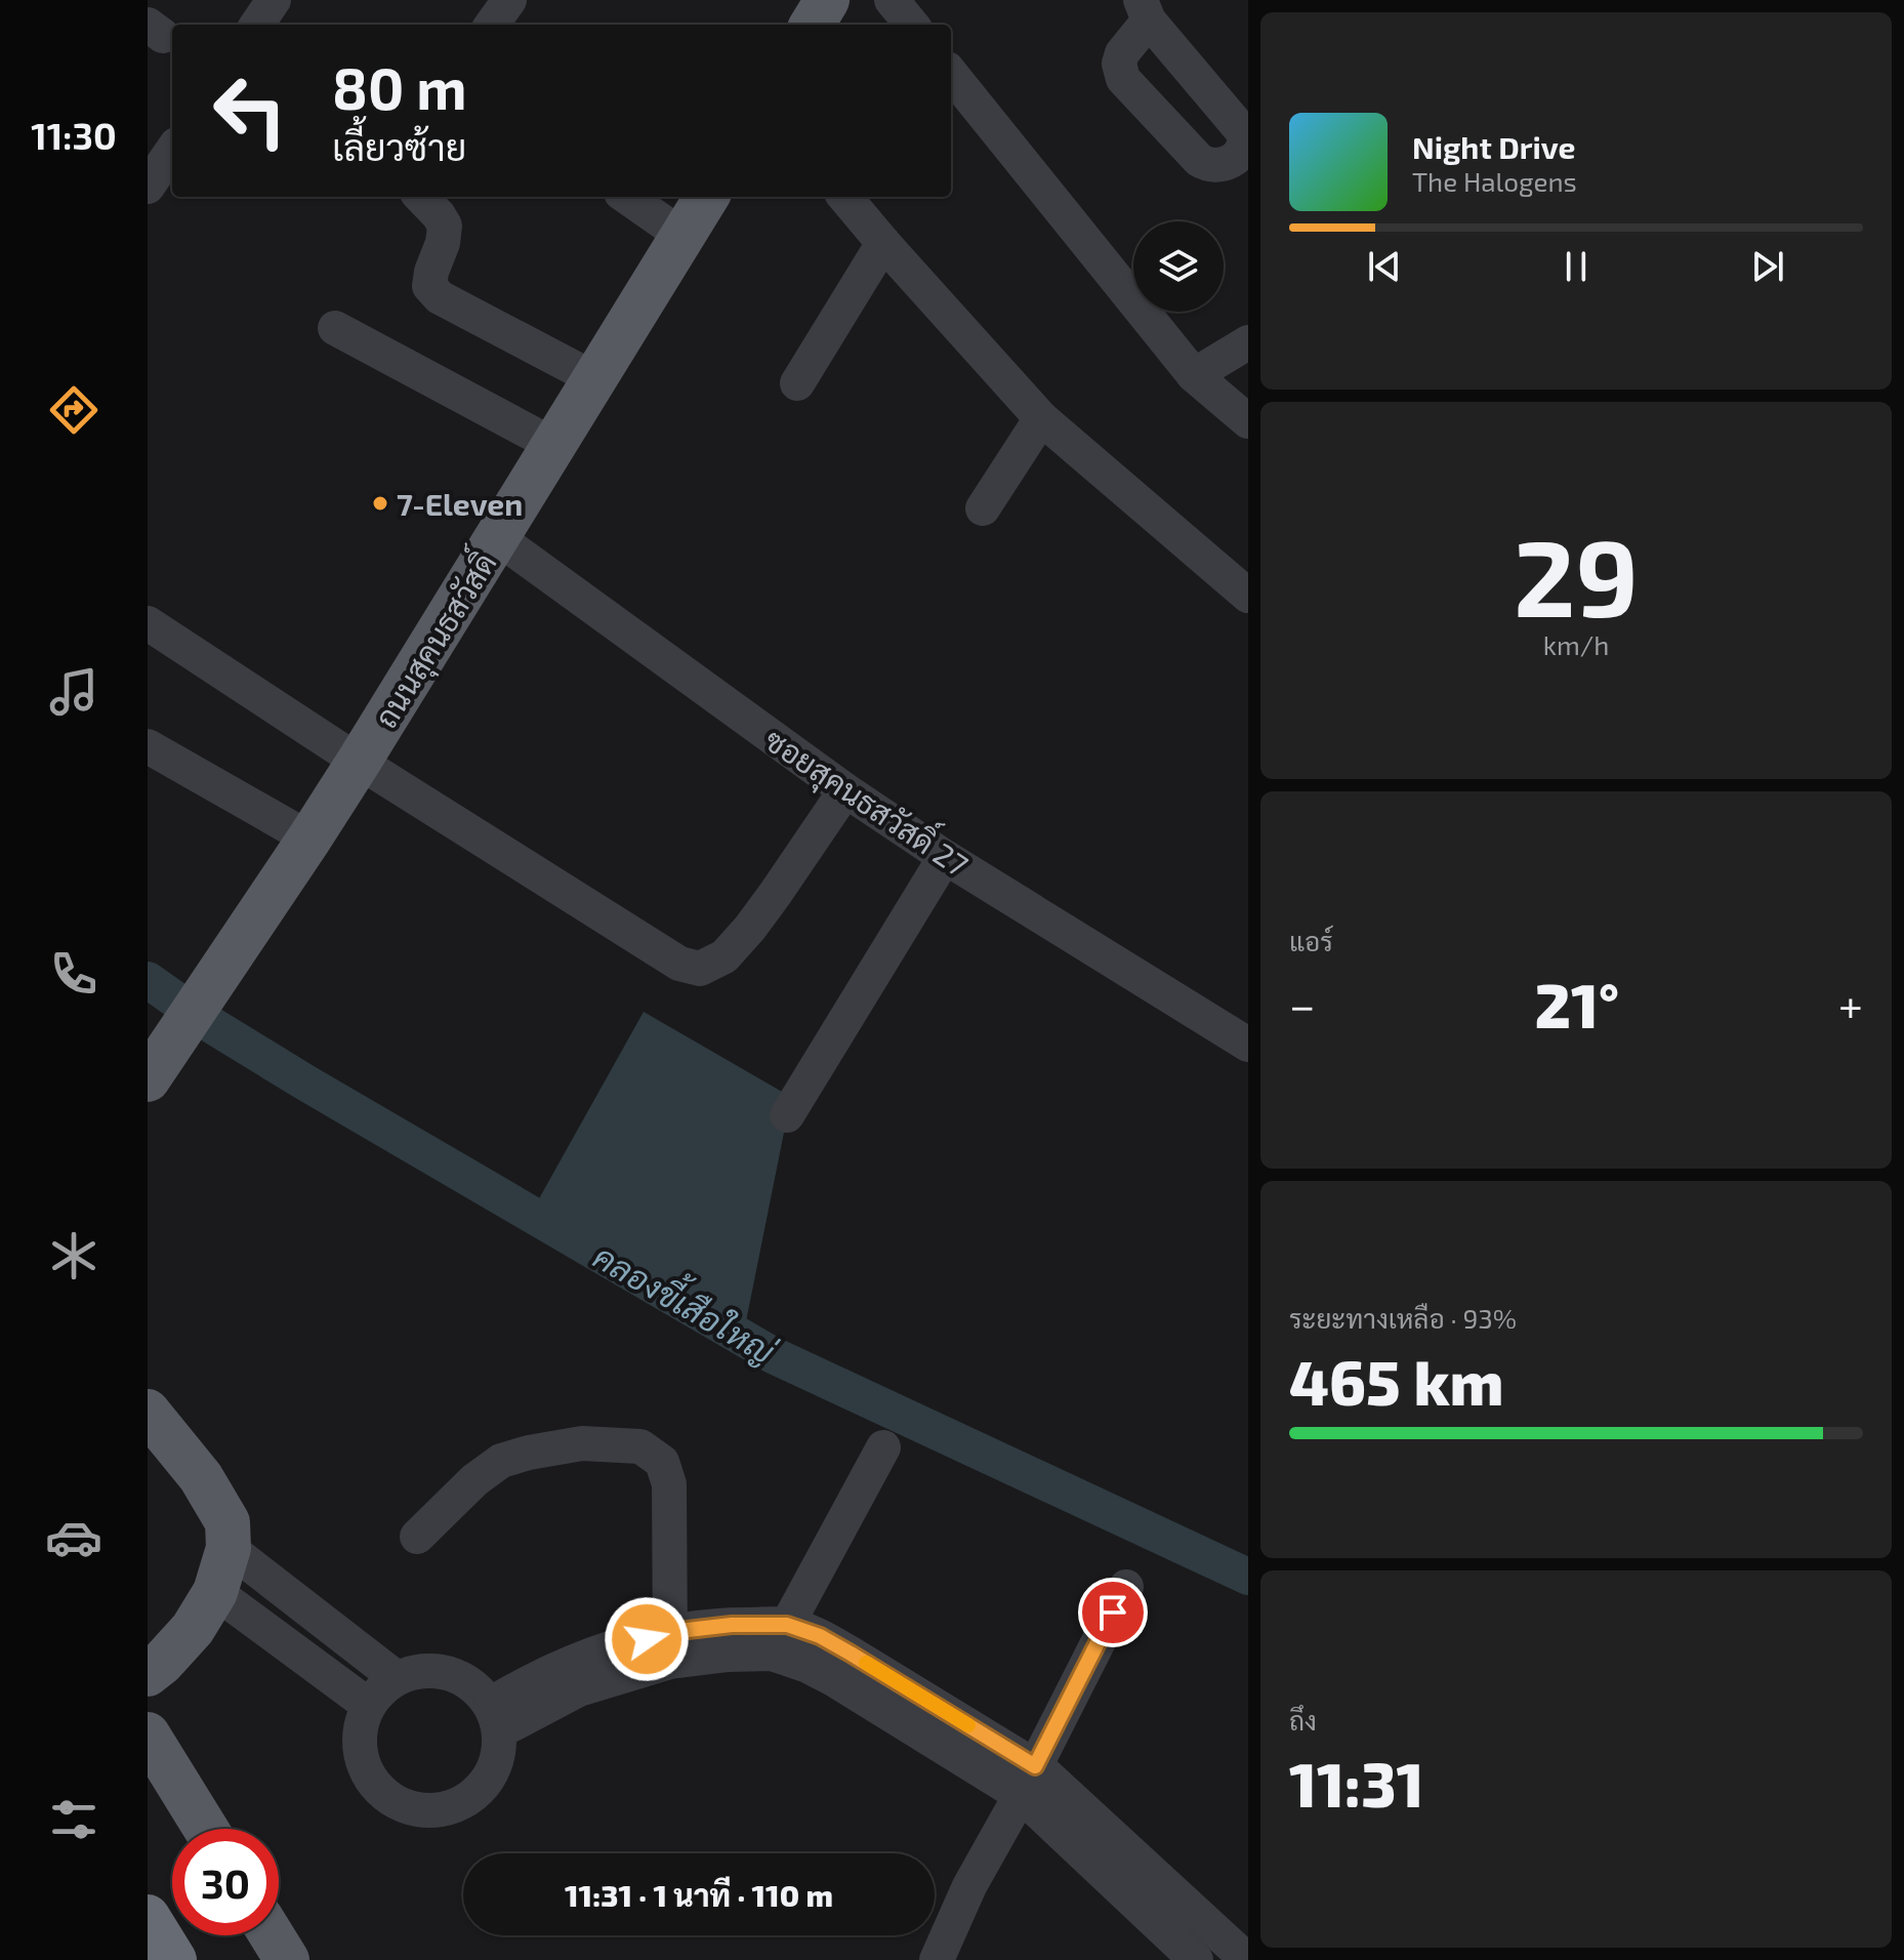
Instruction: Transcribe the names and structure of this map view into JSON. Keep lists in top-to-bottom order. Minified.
{"streets":{"main road":["ถนนสุคนธสวัสดิ์"],"street":["ซอยสุคนธสวัสดิ์ 27"]},"crossings":[["ถนนสุคนธสวัสดิ์","ซอยสุคนธสวัสดิ์ 27"]],"water":["คลองขี้เสือใหญ่"],"places":["7-Eleven"],"page":{"tabs":"11:30","turn":["80 m","เลี้ยวซ้าย"],"song":["Night Drive","The Halogens"],"tile":[["29","km/h"],"แอร์",["ระยะทางเหลือ · 93%","465 km"],["ถึง","11:31"]],"heat":["−","21°","+"],"limit":"30","trip":"11:31 · 1 นาที · 110 m"}}
